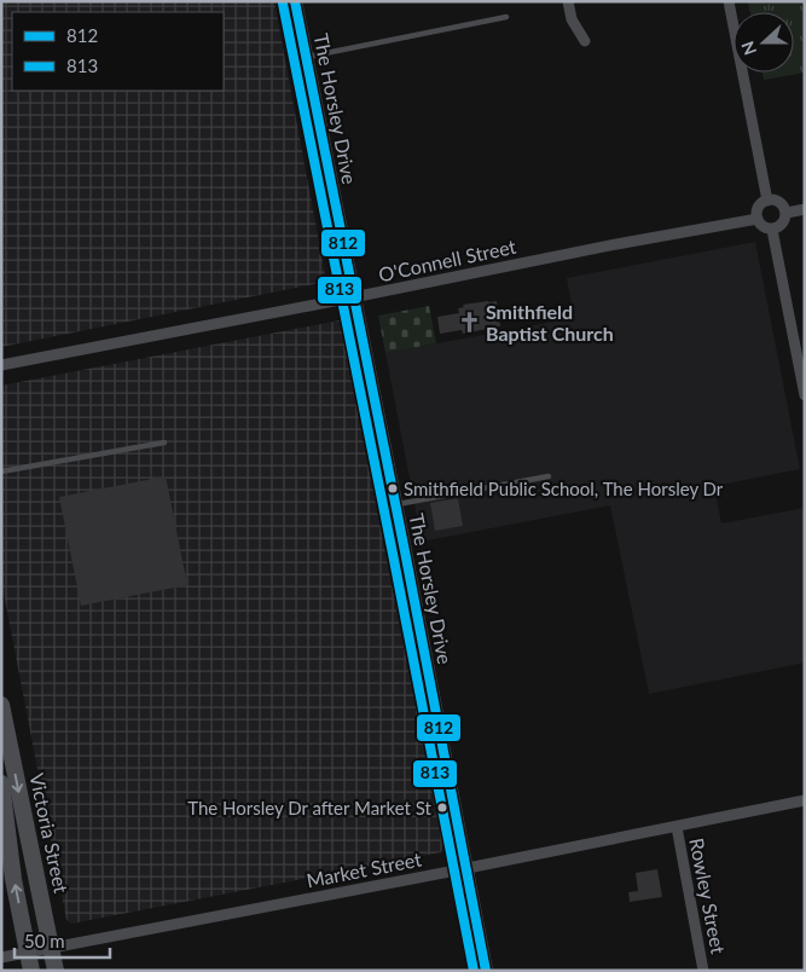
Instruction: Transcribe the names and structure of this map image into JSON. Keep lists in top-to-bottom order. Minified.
{"streets":{"main road":["The Horsley Drive","Victoria Street"],"street":["O'Connell Street","Market Street","Rowley Street"]},"crossings":[["The Horsley Drive","O'Connell Street"],["The Horsley Drive","Market Street"],["Victoria Street","Market Street"],["Market Street","Rowley Street"]],"places":{"church":["Smithfield Baptist Church"],"other":["Smithfield Public School, The Horsley Dr","The Horsley Dr after Market St"]},"lines":["transit line 812","transit line 813"],"legend":["812","813"],"scale_bar":"50 m","north":"left"}
